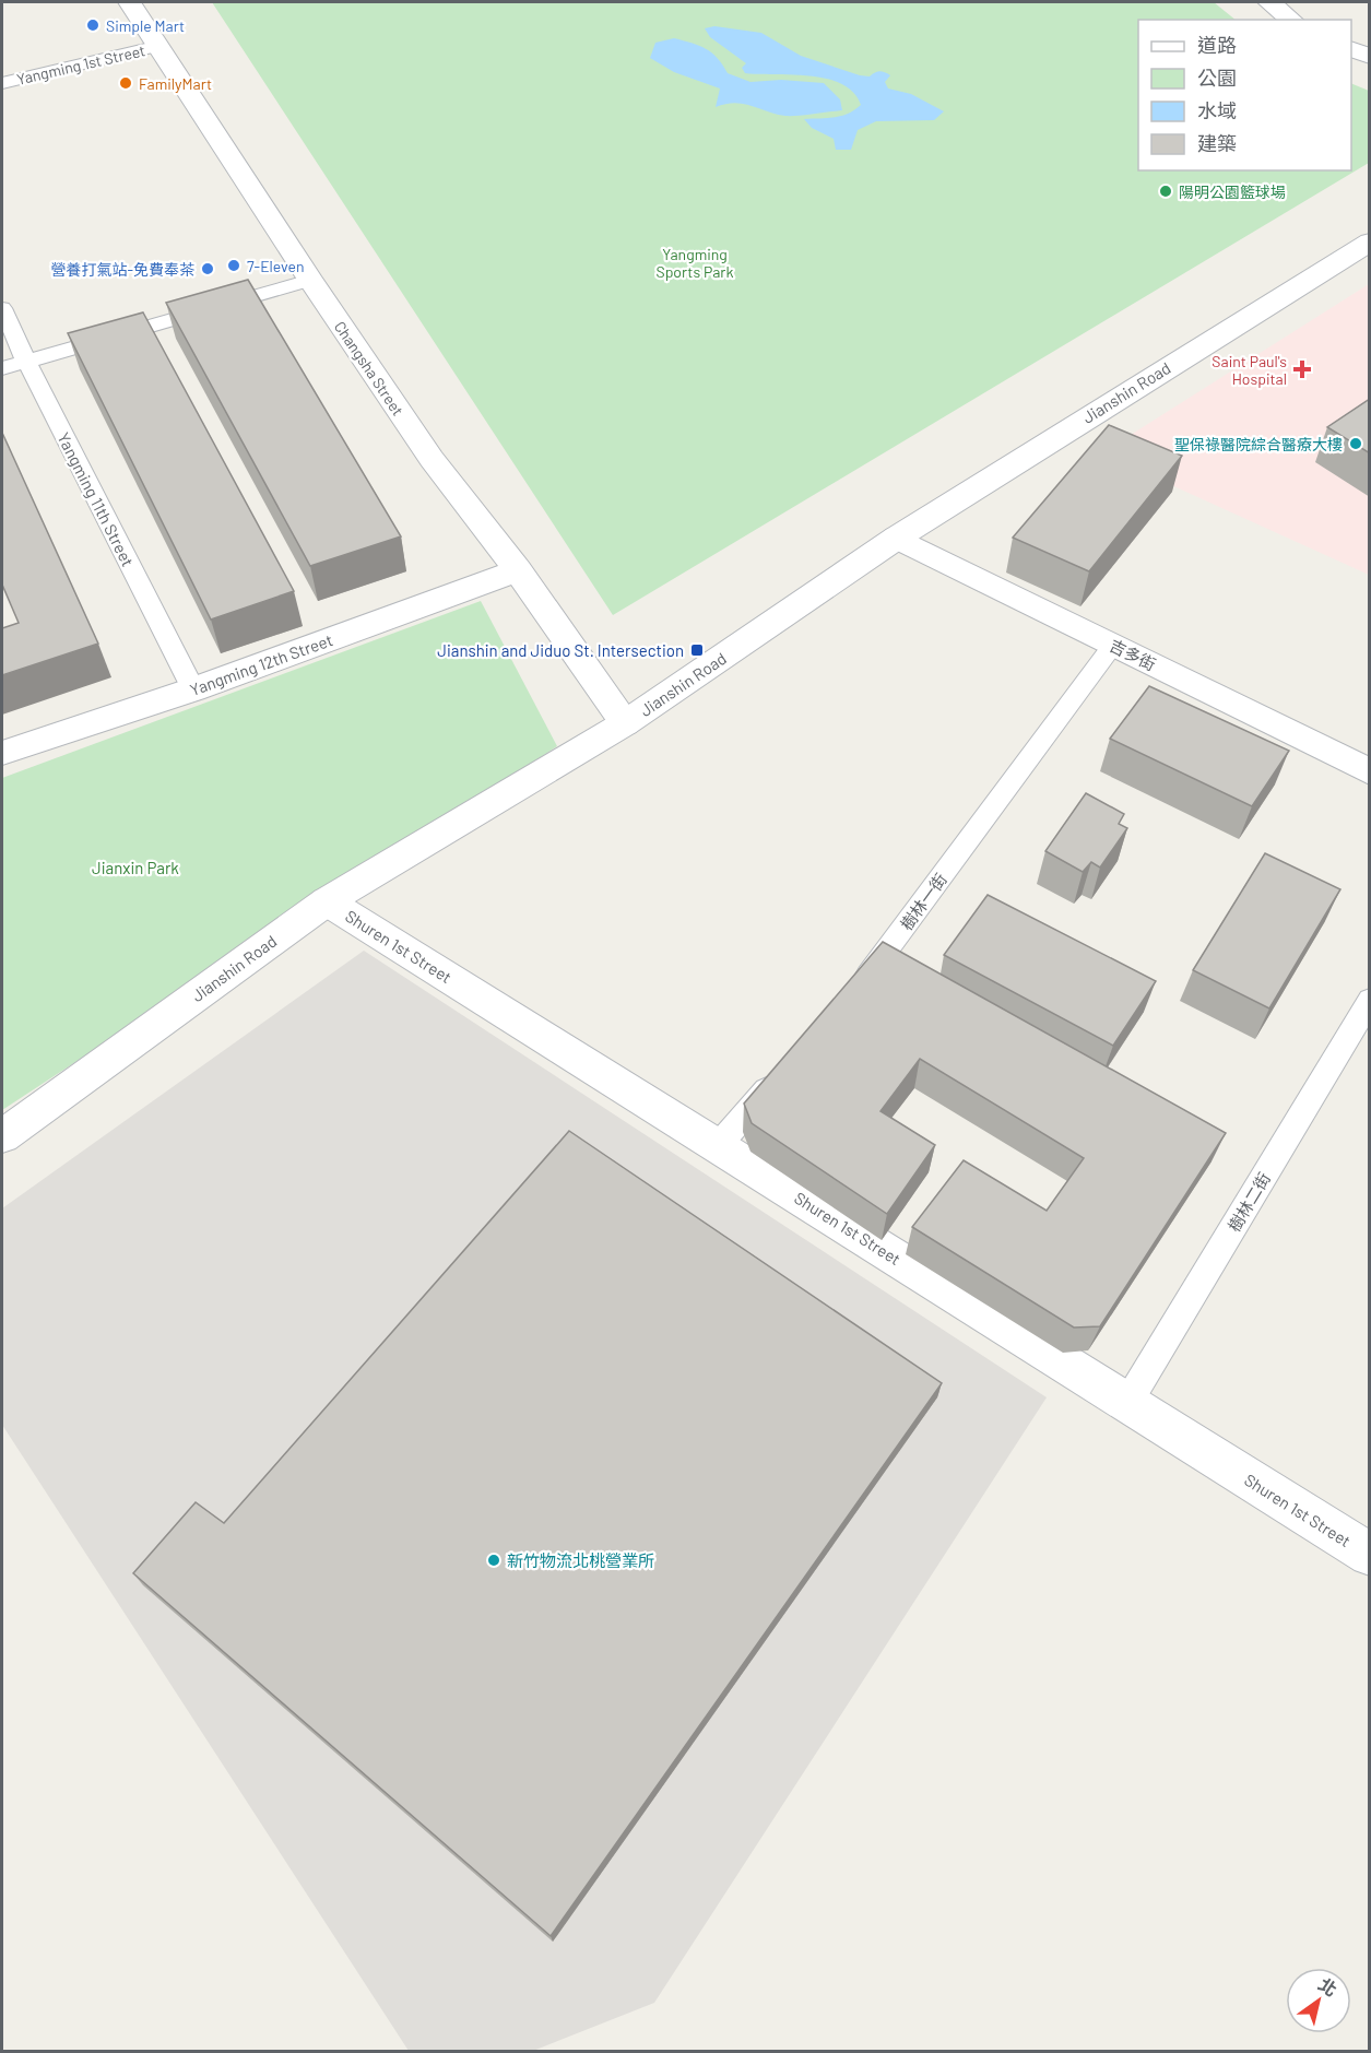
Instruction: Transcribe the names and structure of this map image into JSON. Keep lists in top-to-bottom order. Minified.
{"streets":{"street":["Changsha Street","Jianshin Road","吉多街","Yangming 12th Street","Shuren 1st Street"],"lane":["Yangming 1st Street","Yangming 11th Street","樹林一街","樹林二街"]},"crossings":[["Yangming 1st Street","Changsha Street"],["Changsha Street","Jianshin Road"],["Changsha Street","Yangming 12th Street"],["Jianshin Road","吉多街"],["Jianshin Road","Shuren 1st Street"],["Yangming 11th Street","Yangming 12th Street"],["吉多街","樹林一街"],["Shuren 1st Street","樹林二街"]],"parks":["Yangming Sports Park","Jianxin Park"],"places":{"other":["Simple Mart","FamilyMart","陽明公園籃球場","7-Eleven","營養打氣站-免費奉茶","聖保祿醫院綜合醫療大樓","新竹物流北桃營業所"],"health":["Saint Paul's Hospital"],"transit":["Jianshin and Jiduo St. Intersection"]},"legend":["道路","公園","水域","建築"],"north":"top right"}
